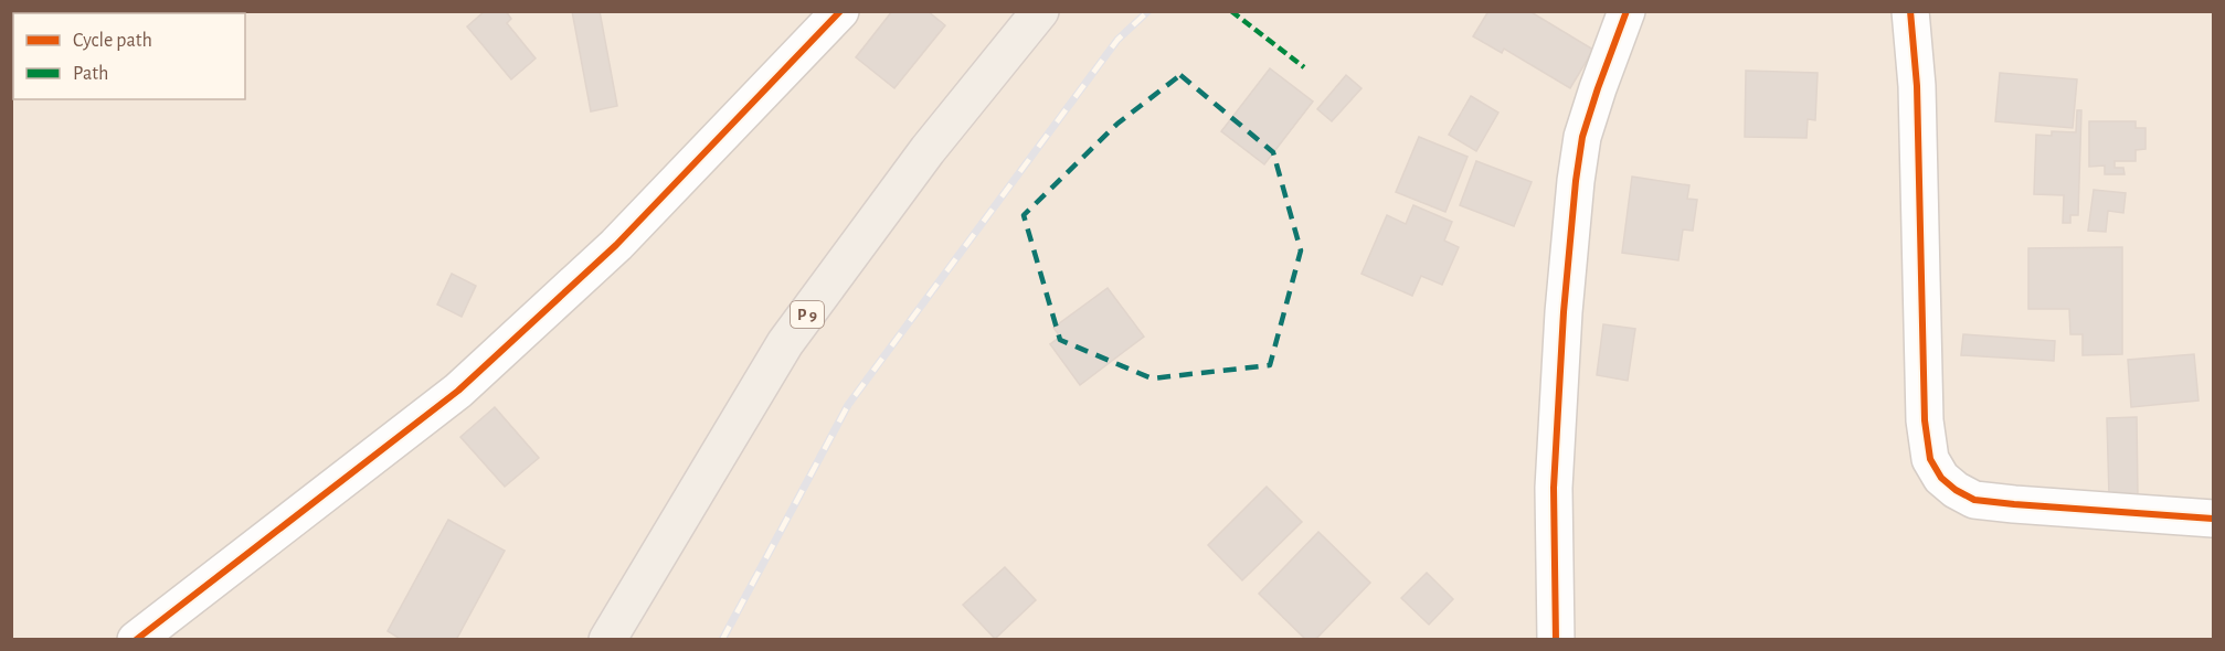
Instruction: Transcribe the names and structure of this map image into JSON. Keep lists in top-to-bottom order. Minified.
{"streets":{"main road":["P 9"]},"legend":["Cycle path","Path"]}
